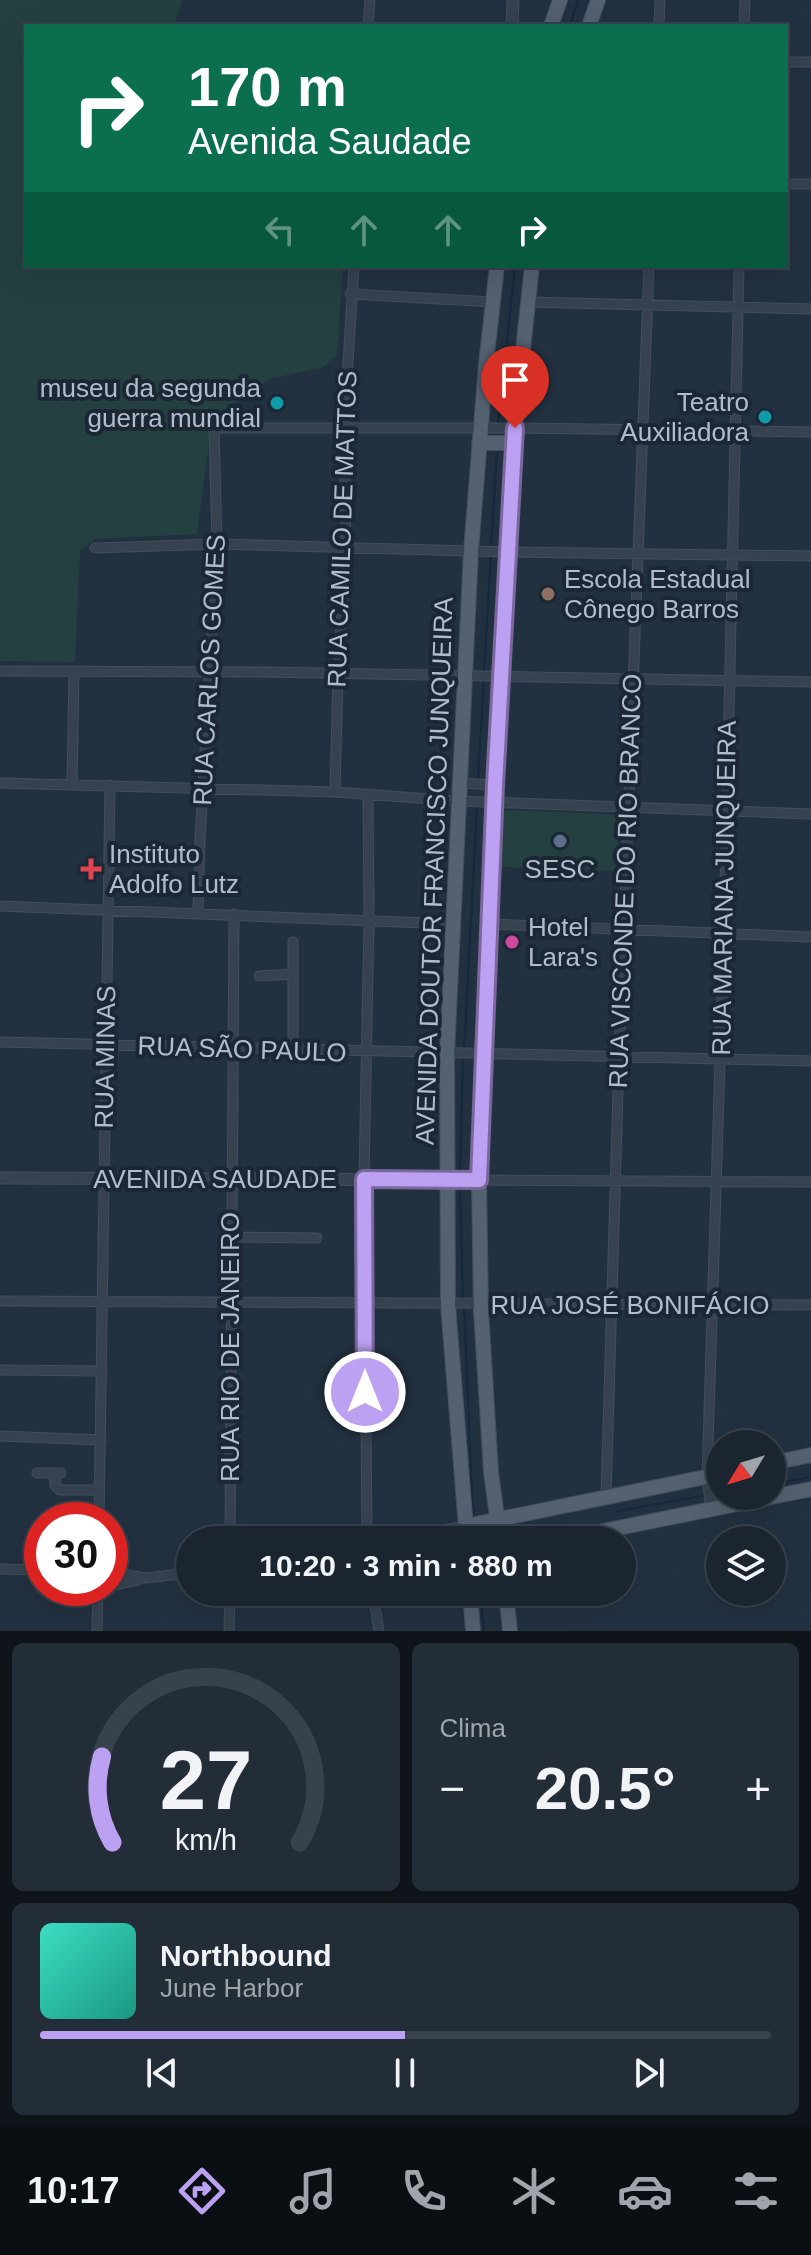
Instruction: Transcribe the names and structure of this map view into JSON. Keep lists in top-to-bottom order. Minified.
{"streets":{"main road":["AVENIDA DOUTOR FRANCISCO JUNQUEIRA"],"street":["RUA CAMILO DE MATTOS","RUA CARLOS GOMES","RUA VISCONDE DO RIO BRANCO","RUA MARIANA JUNQUEIRA","RUA SÃO PAULO","RUA MINAS","AVENIDA SAUDADE","RUA JOSÉ BONIFÁCIO","RUA RIO DE JANEIRO"]},"crossings":[["RUA CAMILO DE MATTOS","RUA CARLOS GOMES"],["AVENIDA DOUTOR FRANCISCO JUNQUEIRA","RUA SÃO PAULO"],["AVENIDA DOUTOR FRANCISCO JUNQUEIRA","AVENIDA SAUDADE"],["AVENIDA DOUTOR FRANCISCO JUNQUEIRA","RUA JOSÉ BONIFÁCIO"],["RUA VISCONDE DO RIO BRANCO","RUA SÃO PAULO"],["RUA VISCONDE DO RIO BRANCO","RUA JOSÉ BONIFÁCIO"],["RUA MARIANA JUNQUEIRA","RUA SÃO PAULO"],["RUA MARIANA JUNQUEIRA","RUA JOSÉ BONIFÁCIO"],["RUA SÃO PAULO","RUA MINAS"],["RUA SÃO PAULO","RUA RIO DE JANEIRO"],["RUA MINAS","AVENIDA SAUDADE"],["RUA MINAS","RUA JOSÉ BONIFÁCIO"],["AVENIDA SAUDADE","RUA RIO DE JANEIRO"],["RUA JOSÉ BONIFÁCIO","RUA RIO DE JANEIRO"]],"places":{"other":["museu da segunda guerra mundial","Teatro Auxiliadora","Escola Estadual Cônego Barros","SESC","Hotel Lara's"],"health":["Instituto Adolfo Lutz"]},"north":"bottom left","page":{"turn":["170 m","Avenida Saudade"],"limit":"30","trip":"10:20 · 3 min · 880 m","tile":"Clima","heat":["−","20.5°","+"],"song":["Northbound","June Harbor"],"tabs":"10:17","gauge":["27","km/h"]}}
